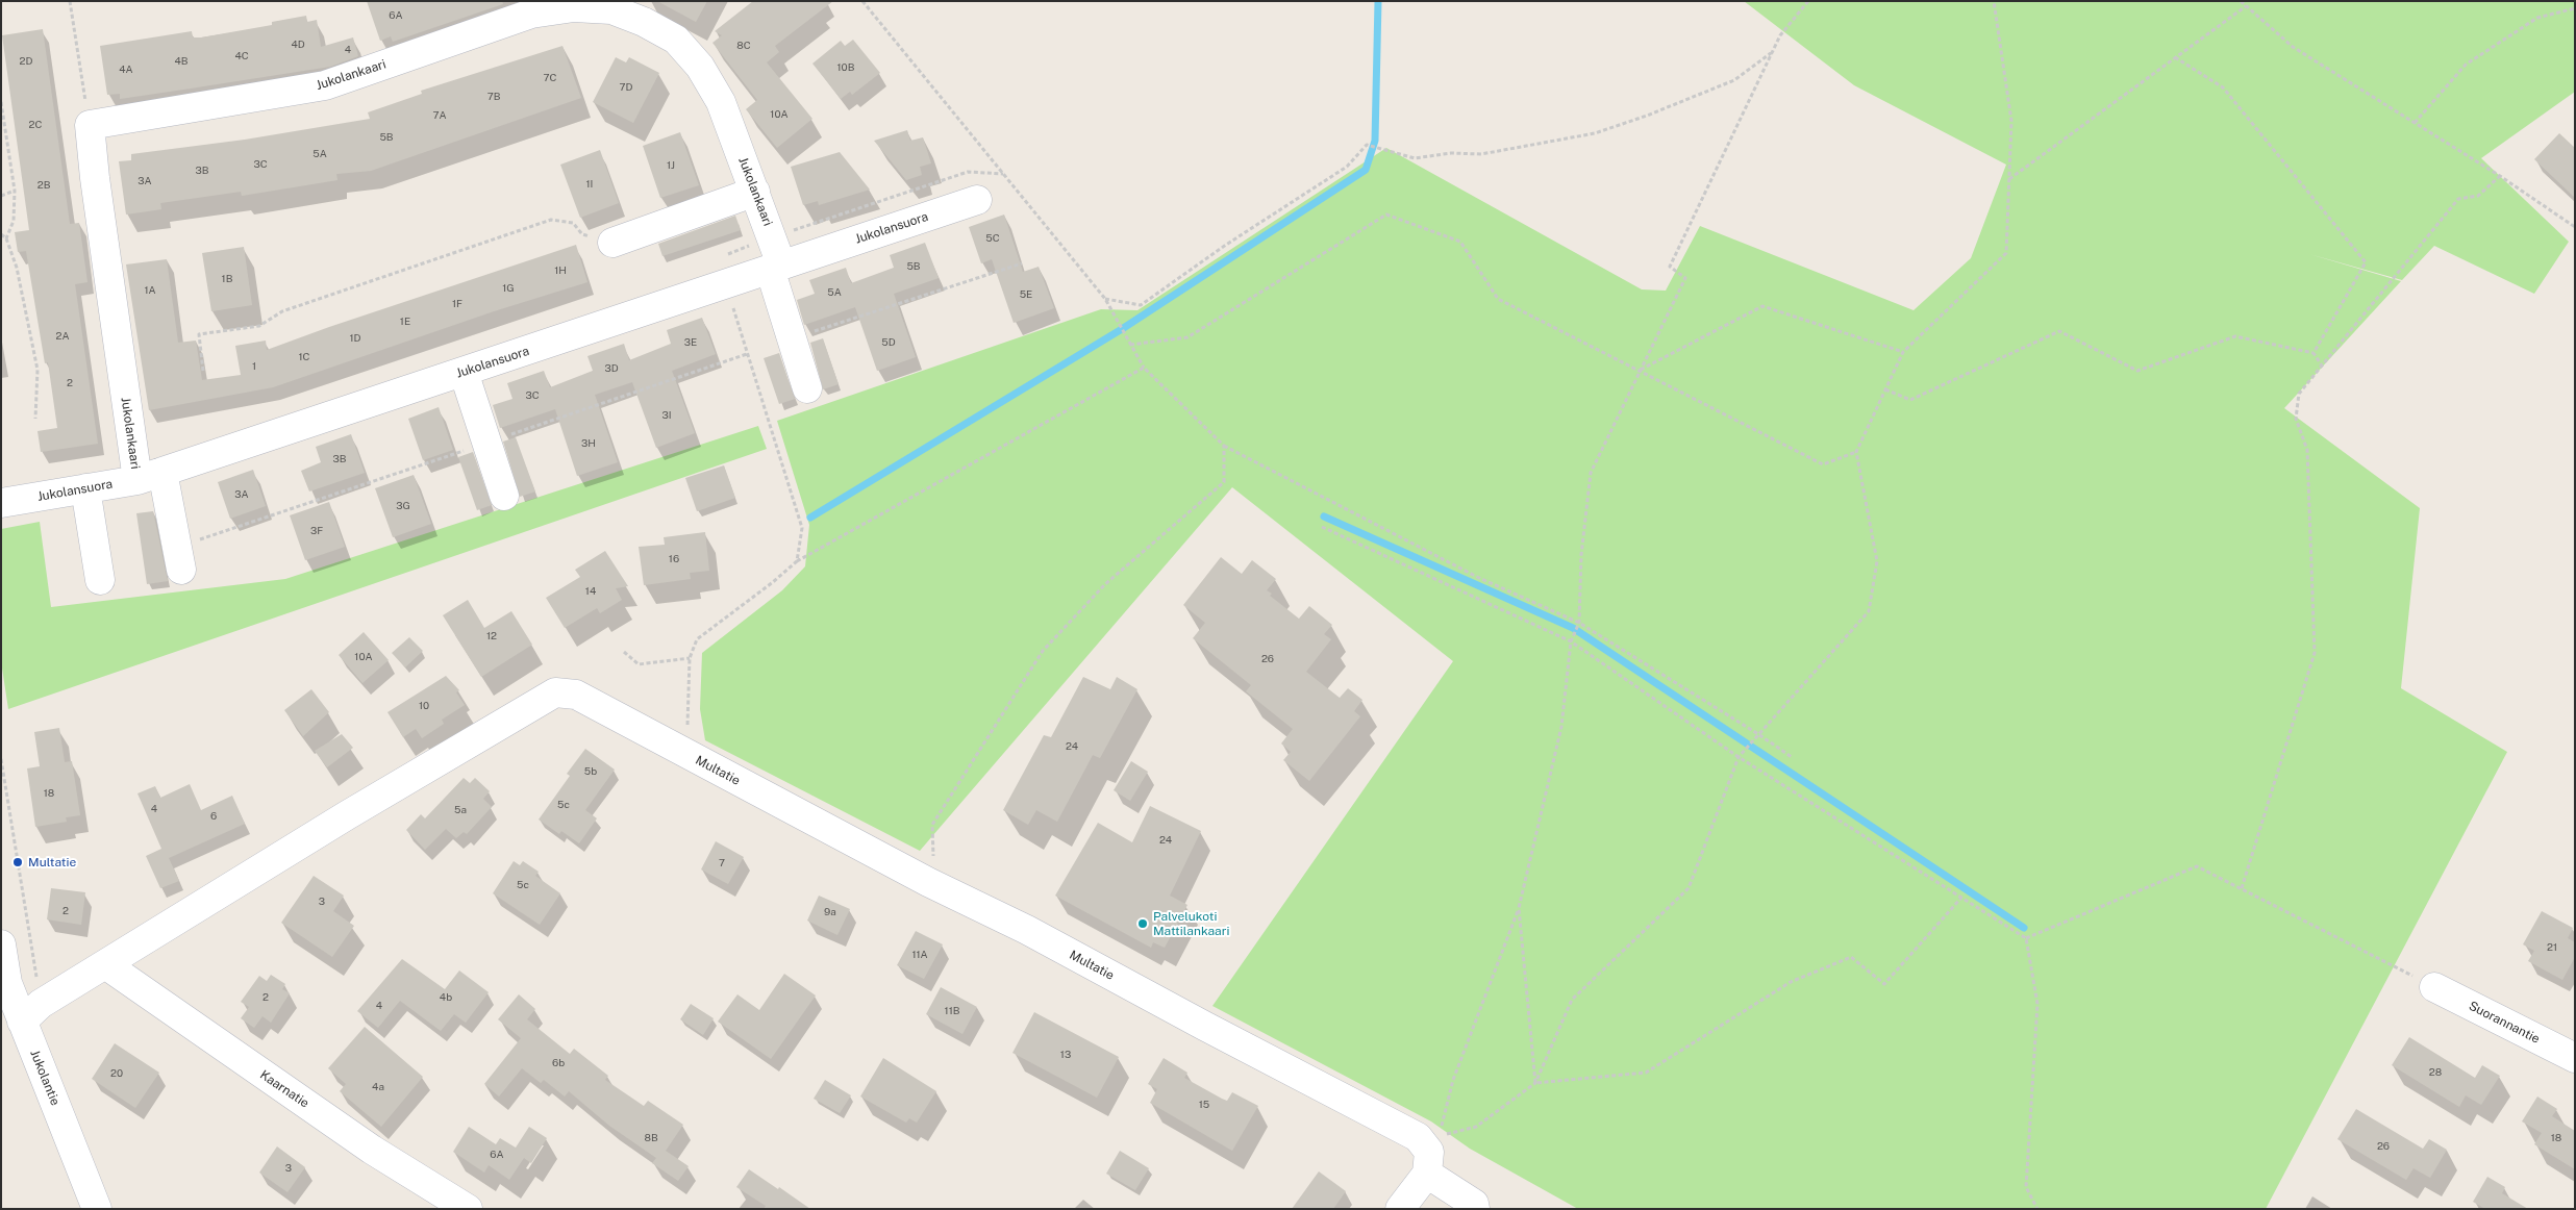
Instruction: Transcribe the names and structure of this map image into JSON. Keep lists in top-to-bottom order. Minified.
{"streets":{"street":["Jukolankaari","Jukolansuora","Multatie","Suorannantie","Jukolantie","Kaarnatie"]},"crossings":[["Jukolankaari","Jukolansuora"],["Multatie","Jukolantie"],["Multatie","Kaarnatie"]],"places":["Multatie","Palvelukoti Mattilankaari"],"house_numbers":["6A","4D","8C","4","4C","2D","4B","10B","4A","7C","7D","7B","10A","7A","2C","5B","5A","3C","1J","3B","3A","1I","2B","5C","5B","1H","1B","1G","1A","5A","5E","1F","1E","2A","1D","3E","5D","1C","1","3D","2","3C","3I","3H","3B","3A","3G","3F","16","14","12","10A","26","10","24","5b","18","5c","4","5a","6","24","7","5c","3","2","9a","21","11A","2","4b","4","11B","13","6b","28","20","4a","15","8B","18","26","6A","3"]}
